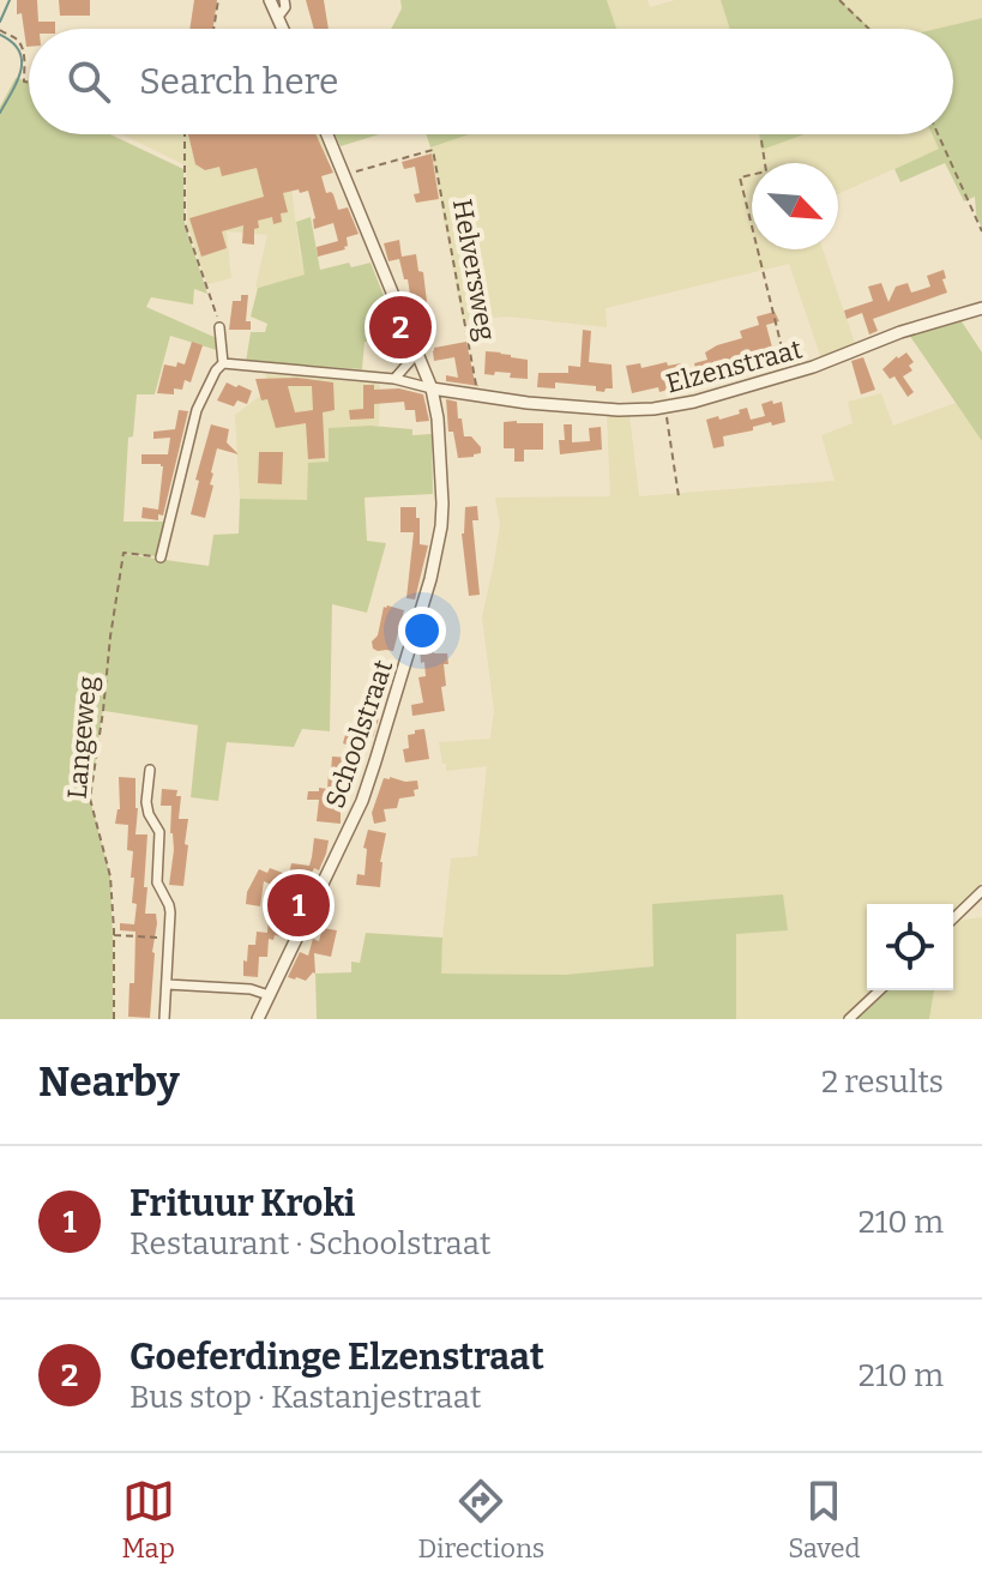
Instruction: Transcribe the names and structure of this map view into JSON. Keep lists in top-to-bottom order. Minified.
{"streets":{"street":["Elzenstraat","Schoolstraat"],"path":["Helversweg","Langeweg"]},"crossings":[["Helversweg","Elzenstraat"],["Helversweg","Schoolstraat"],["Elzenstraat","Schoolstraat"]],"north":"bottom right","page":{"search":"Search here","pins":["2","1"],"heading":["Nearby","2 results"],"list":[{"mark":"1","name":"Frituur Kroki","note":"Restaurant · Schoolstraat","value":"210 m"},{"mark":"2","name":"Goeferdinge Elzenstraat","note":"Bus stop · Kastanjestraat","value":"210 m"}],"nav":["Map","Directions","Saved"]}}
